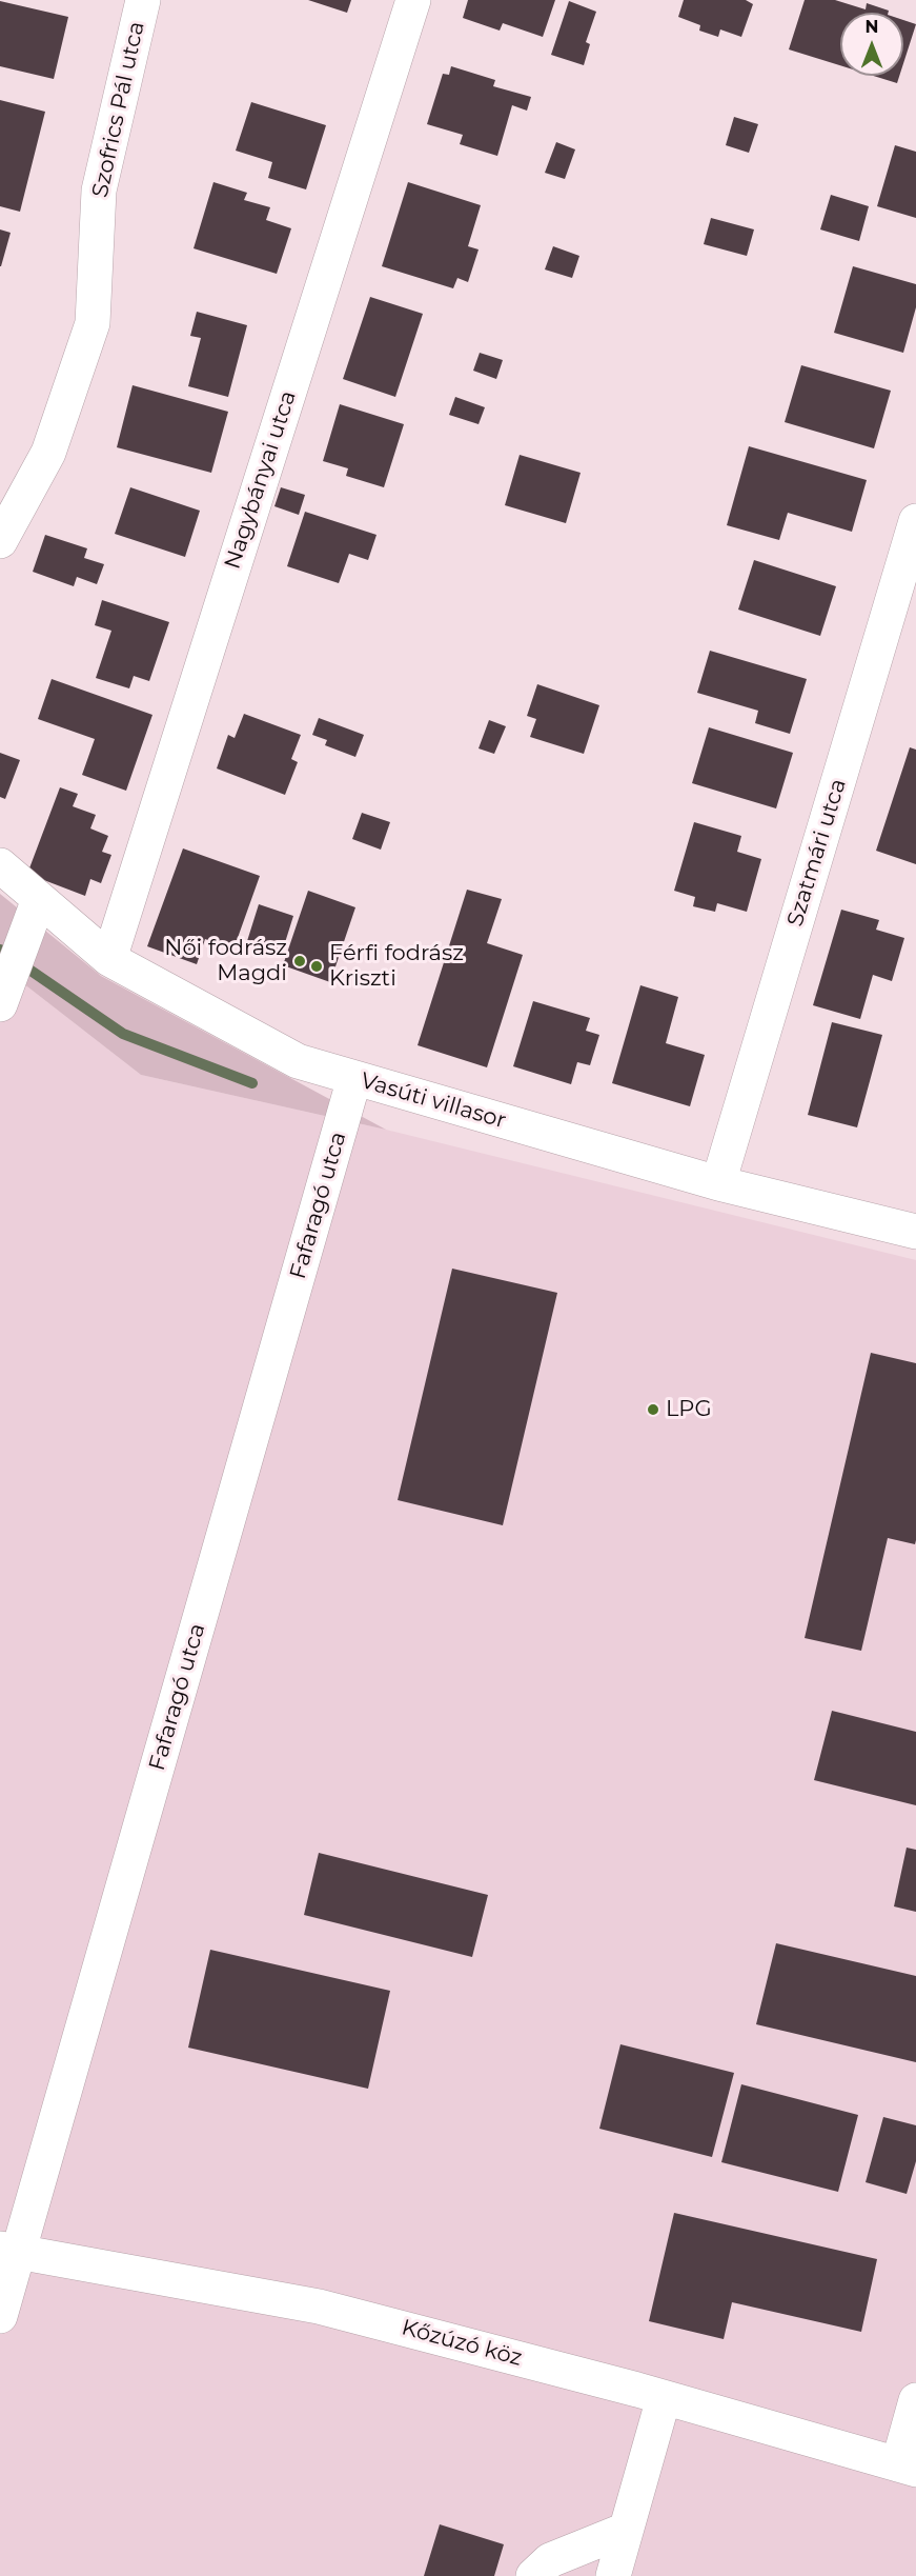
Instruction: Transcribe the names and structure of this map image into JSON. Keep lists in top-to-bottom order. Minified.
{"streets":{"street":["Szofrics Pál utca","Nagybányai utca","Szatmári utca","Vasúti villasor","Fafaragó utca","Kőzúzó köz"]},"crossings":[["Nagybányai utca","Vasúti villasor"],["Szatmári utca","Vasúti villasor"],["Vasúti villasor","Fafaragó utca"],["Fafaragó utca","Kőzúzó köz"]],"places":["Női fodrász Magdi","Férfi fodrász Kriszti","LPG"],"north":"top"}
